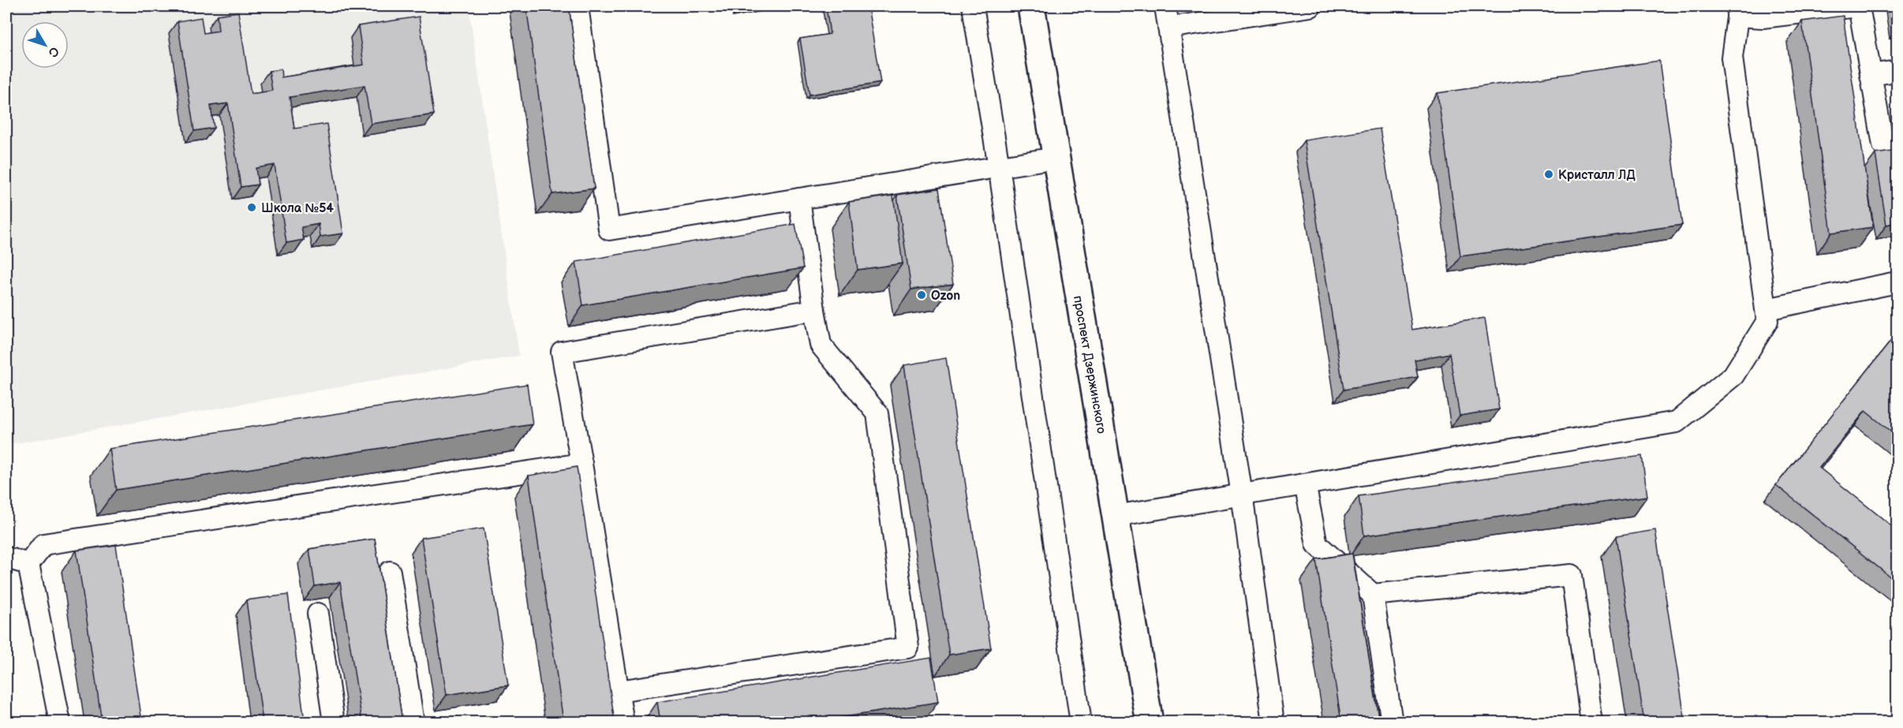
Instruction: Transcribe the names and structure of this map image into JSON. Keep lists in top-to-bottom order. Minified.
{"streets":{"main road":["проспект Дзержинского"]},"places":["Кристалл ЛД","Школа №54","Ozon"],"north":"bottom right"}
